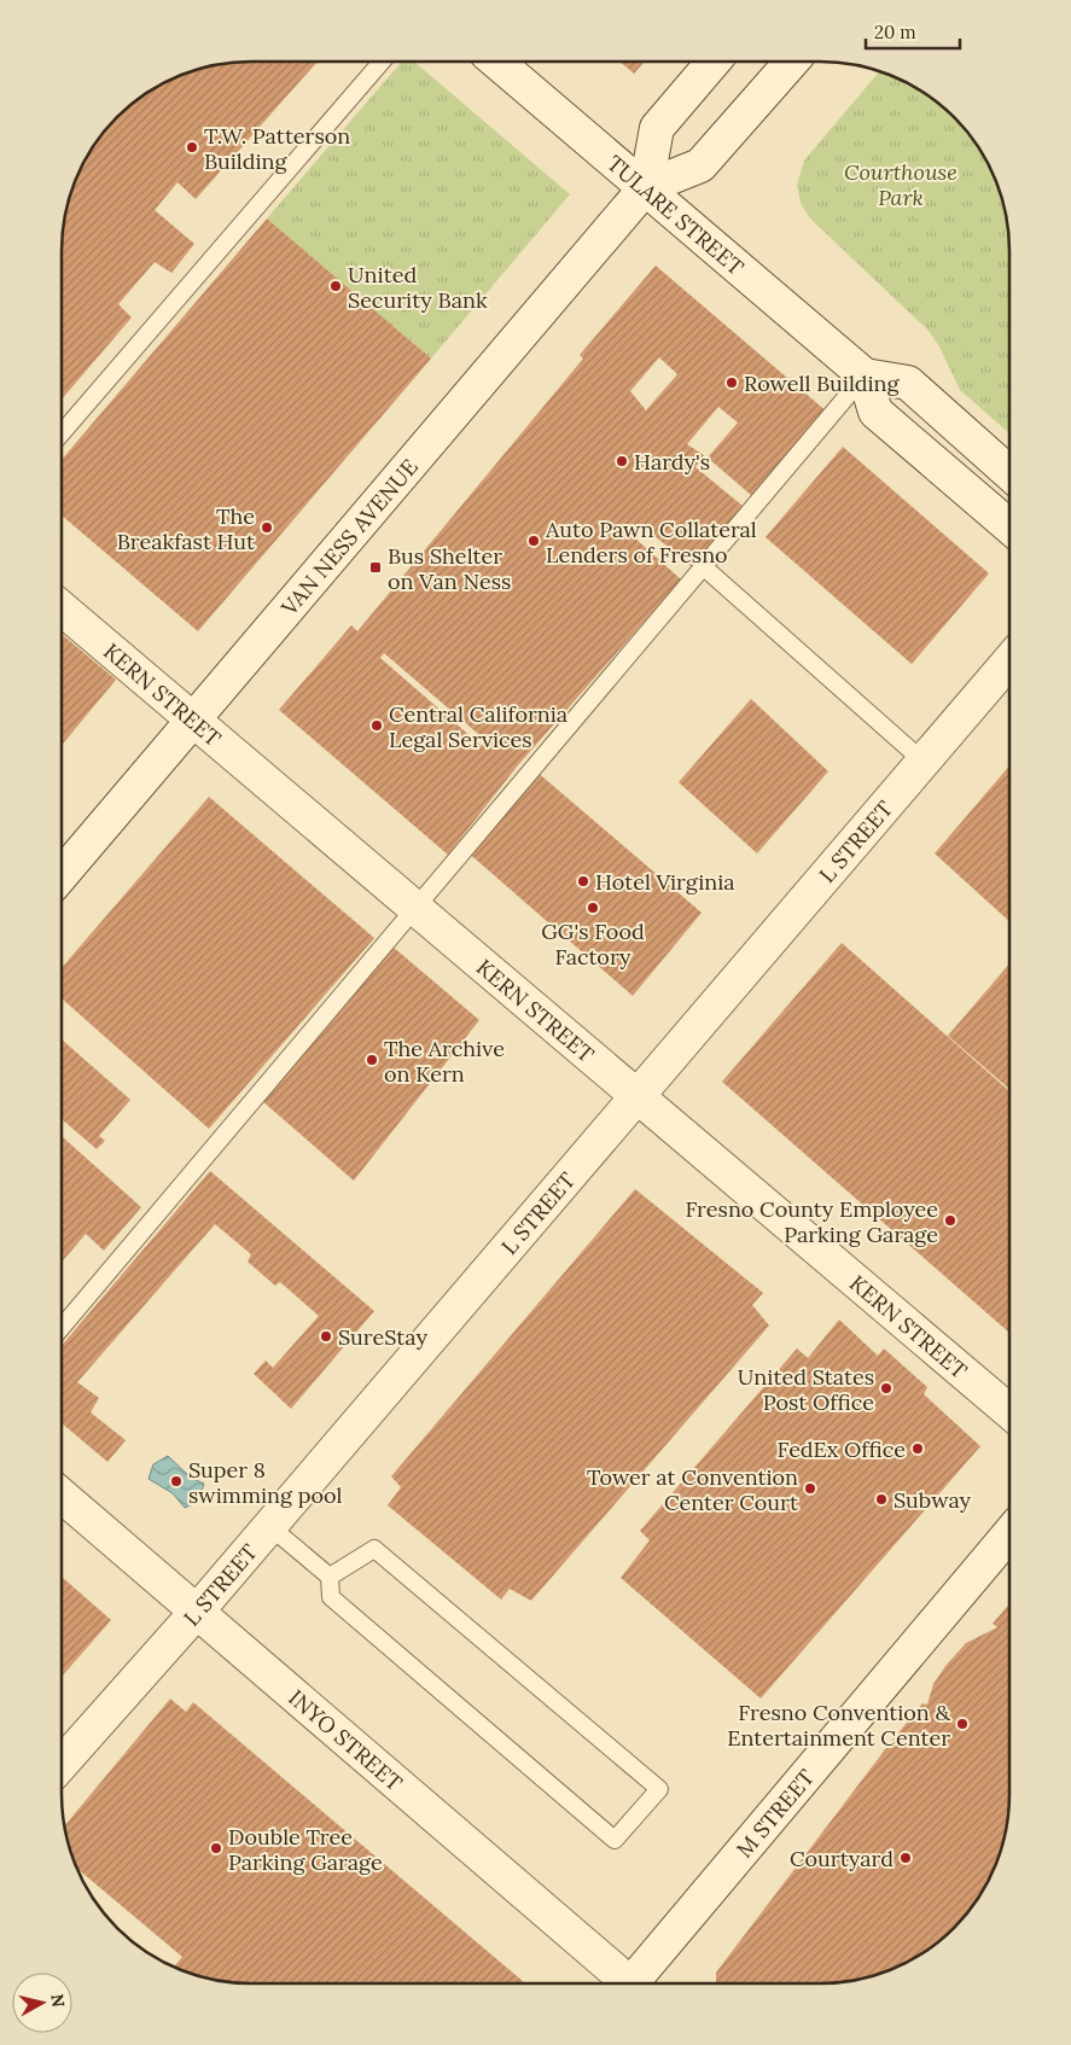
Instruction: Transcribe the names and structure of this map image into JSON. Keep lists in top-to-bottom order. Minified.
{"streets":{"street":["TULARE STREET","VAN NESS AVENUE","KERN STREET","L STREET","INYO STREET","M STREET"]},"crossings":[["TULARE STREET","VAN NESS AVENUE"],["VAN NESS AVENUE","KERN STREET"],["KERN STREET","L STREET"],["L STREET","INYO STREET"]],"parks":["Courthouse Park"],"places":{"other":["T.W. Patterson Building","United Security Bank","Rowell Building","Hardy's","The Breakfast Hut","Auto Pawn Collateral Lenders of Fresno","Central California Legal Services","Hotel Virginia","GG's Food Factory","The Archive on Kern","Fresno County Employee Parking Garage","SureStay","United States Post Office","FedEx Office","Super 8 swimming pool","Tower at Convention Center Court","Subway","Fresno Convention & Entertainment Center","Double Tree Parking Garage","Courtyard"],"transit":["Bus Shelter on Van Ness"]},"scale_bar":"20 m","north":"right"}
